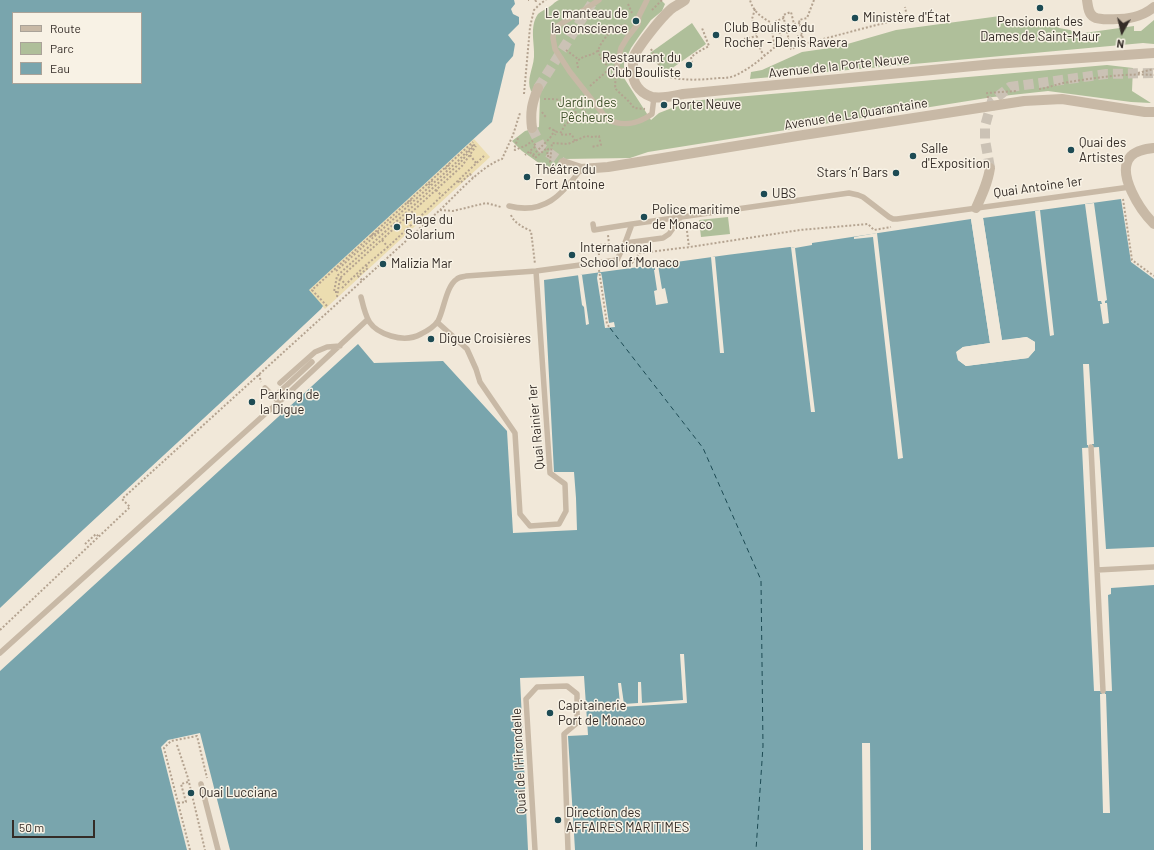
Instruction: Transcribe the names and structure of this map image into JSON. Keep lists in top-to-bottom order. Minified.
{"streets":{"street":["Avenue de la Porte Neuve","Avenue de La Quarantaine"],"lane":["Quai Antoine 1er","Quai Rainier 1er","Quai de l’Hirondelle"]},"parks":["Jardin des Pêcheurs"],"places":["Pensionnat des Dames de Saint-Maur","Ministère d'État","Le manteau de la conscience","Club Bouliste du Rocher - Denis Ravera","Restaurant du Club Bouliste","Porte Neuve","Quai des Artistes","Salle d'Exposition","Stars ’n’ Bars","Théâtre du Fort Antoine","UBS","Police maritime de Monaco","Plage du Solarium","International School of Monaco","Malizia Mar","Digue Croisières","Parking de la Digue","Capitainerie Port de Monaco","Quai Lucciana","Direction des AFFAIRES MARITIMES"],"legend":["Route","Parc","Eau"],"scale_bar":"50 m","north":"bottom"}
